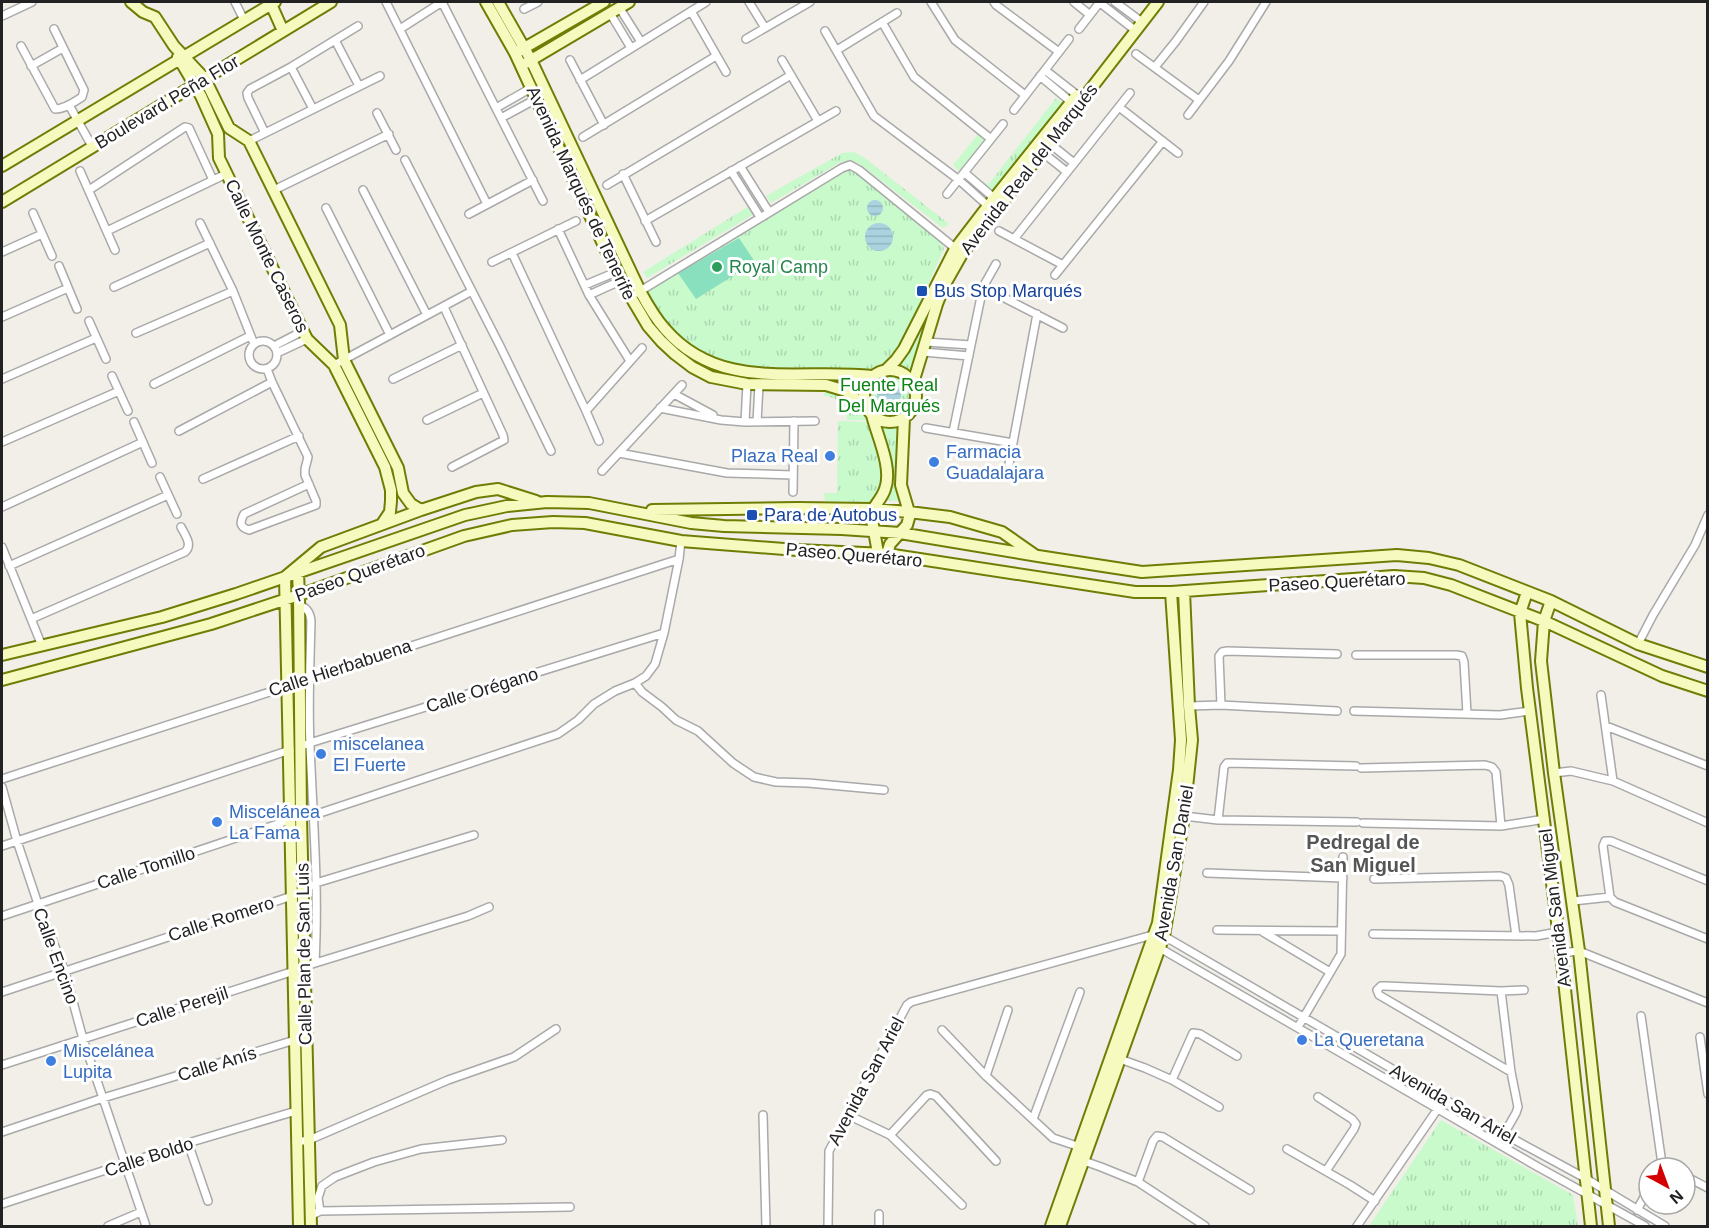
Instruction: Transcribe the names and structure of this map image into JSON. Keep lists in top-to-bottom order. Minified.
{"streets":{"street":["Boulevard Peña Flor","Avenida Real del Marqués","Avenida Marqués de Tenerife","Calle Monte Caseros","Paseo Querétaro","Calle Hierbabuena","Calle Orégano","Avenida San Daniel","Calle Tomillo","Avenida San Miguel","Calle Romero","Calle Plan de San Luis","Calle Encino","Calle Perejil","Calle Anís","Avenida San Ariel","Calle Boldo"]},"crossings":[["Boulevard Peña Flor","Calle Monte Caseros"],["Avenida Real del Marqués","Avenida Marqués de Tenerife"],["Paseo Querétaro","Avenida San Daniel"],["Paseo Querétaro","Avenida San Miguel"],["Paseo Querétaro","Calle Plan de San Luis"],["Calle Hierbabuena","Calle Plan de San Luis"],["Calle Orégano","Calle Plan de San Luis"],["Calle Orégano","Calle Encino"],["Avenida San Daniel","Avenida San Ariel"],["Calle Tomillo","Calle Plan de San Luis"],["Calle Tomillo","Calle Encino"],["Avenida San Miguel","Avenida San Ariel"],["Calle Romero","Calle Plan de San Luis"],["Calle Romero","Calle Encino"],["Calle Plan de San Luis","Calle Perejil"],["Calle Plan de San Luis","Calle Anís"],["Calle Plan de San Luis","Calle Boldo"],["Calle Encino","Calle Perejil"],["Calle Encino","Calle Anís"],["Calle Encino","Calle Boldo"]],"districts":["Pedregal de San Miguel"],"parks":["Fuente Real Del Marqués"],"places":{"other":["Royal Camp","Plaza Real","Farmacia Guadalajara","miscelanea El Fuerte","Miscelánea La Fama","La Queretana","Miscelánea Lupita"],"transit":["Bus Stop Marqués","Para de Autobus"]},"north":"bottom right"}
